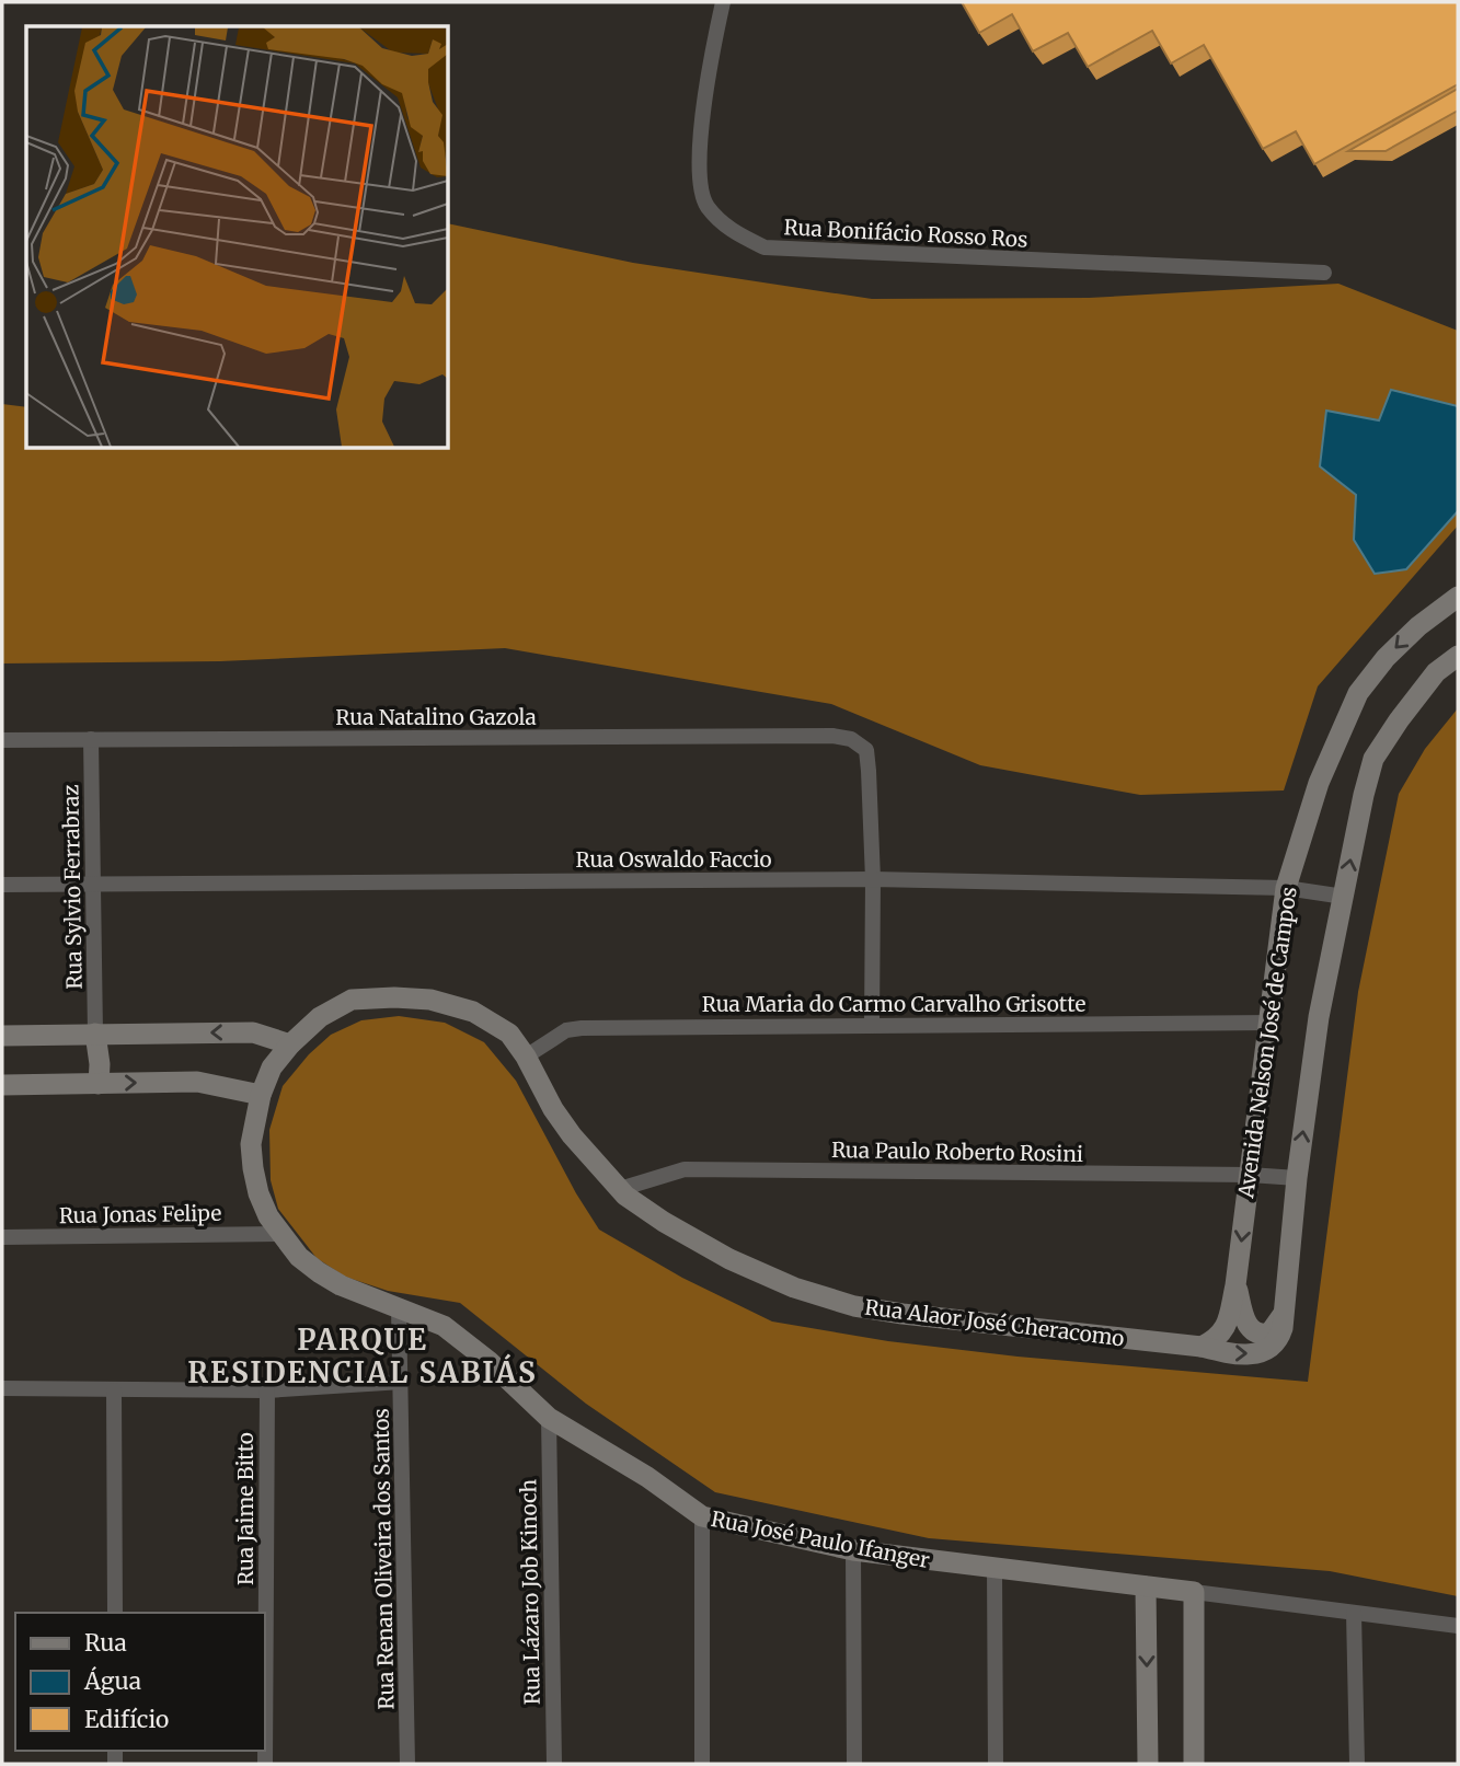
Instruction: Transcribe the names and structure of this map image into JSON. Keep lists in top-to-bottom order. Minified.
{"streets":{"main road":["Avenida Nelson José de Campos","Rua Alaor José Cheracomo","Rua José Paulo Ifanger"],"street":["Rua Bonifácio Rosso Ros","Rua Natalino Gazola","Rua Oswaldo Faccio","Rua Sylvio Ferrabraz","Rua Maria do Carmo Carvalho Grisotte","Rua Paulo Roberto Rosini","Rua Jonas Felipe","Rua Jaime Bitto","Rua Renan Oliveira dos Santos","Rua Lázaro Job Kinoch"]},"crossings":[["Rua Natalino Gazola","Rua Oswaldo Faccio"],["Rua Natalino Gazola","Rua Sylvio Ferrabraz"],["Rua Oswaldo Faccio","Rua Sylvio Ferrabraz"],["Rua Oswaldo Faccio","Avenida Nelson José de Campos"],["Rua Maria do Carmo Carvalho Grisotte","Avenida Nelson José de Campos"],["Rua Maria do Carmo Carvalho Grisotte","Rua Alaor José Cheracomo"],["Avenida Nelson José de Campos","Rua Paulo Roberto Rosini"],["Avenida Nelson José de Campos","Rua Alaor José Cheracomo"],["Rua Paulo Roberto Rosini","Rua Alaor José Cheracomo"],["Rua Jonas Felipe","Rua José Paulo Ifanger"],["Rua Alaor José Cheracomo","Rua José Paulo Ifanger"],["Rua José Paulo Ifanger","Rua Renan Oliveira dos Santos"],["Rua José Paulo Ifanger","Rua Lázaro Job Kinoch"]],"districts":["PARQUE RESIDENCIAL SABIÁS"],"legend":["Rua","Água","Edifício"]}
